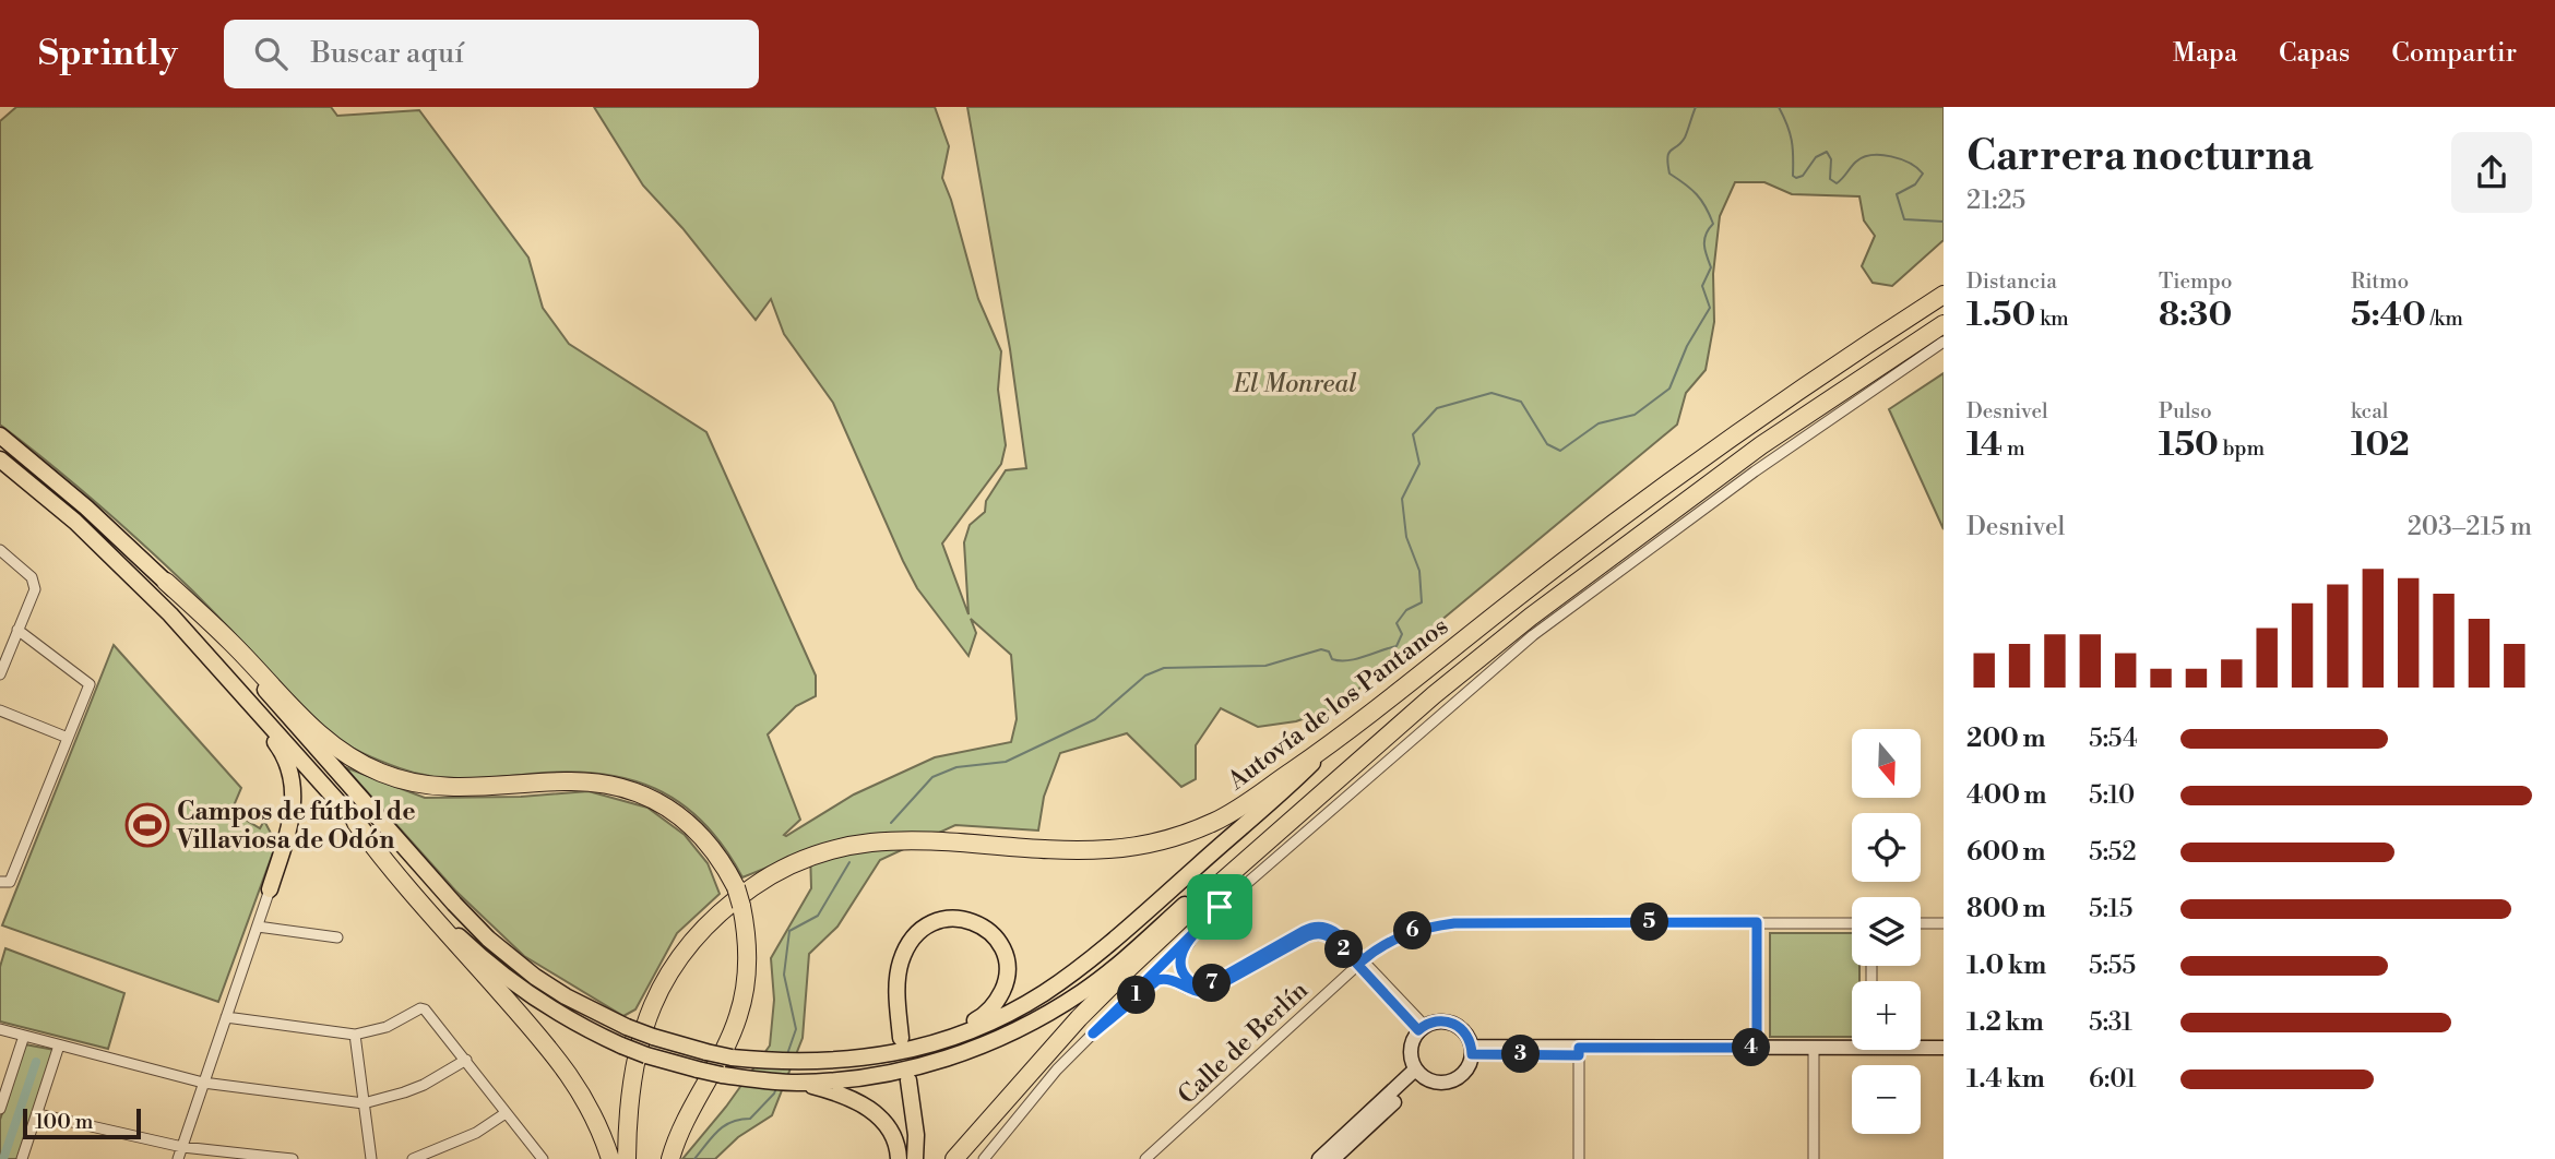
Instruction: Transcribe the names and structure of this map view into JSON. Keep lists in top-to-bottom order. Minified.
{"streets":{"highway":["Autovía de los Pantanos"],"street":["Calle de Berlín"]},"parks":["El Monreal"],"places":{"sports":["Campos de fútbol de Villaviosa de Odón"]},"scale_bar":"100 m","north":"bottom","page":{"header":"Sprintly","search":"Buscar aquí","nav":["Mapa","Capas","Compartir"],"heading":["Carrera nocturna","21:25"],"stats":[["Distancia","1.50 km"],["Tiempo","8:30"],["Ritmo","5:40 /km"],["Desnivel","14 m"],["Pulso","150 bpm"],["kcal","102"]],"chart":["Desnivel","203–215 m"],"list":[{"name":"200 m","note":"5:54"},{"name":"400 m","note":"5:10"},{"name":"600 m","note":"5:52"},{"name":"800 m","note":"5:15"},{"name":"1.0 km","note":"5:55"},{"name":"1.2 km","note":"5:31"},{"name":"1.4 km","note":"6:01"}],"map_buttons":["+","−"],"pins":["5","6","2","7","1","4","3"],"scale":"100 m"}}
